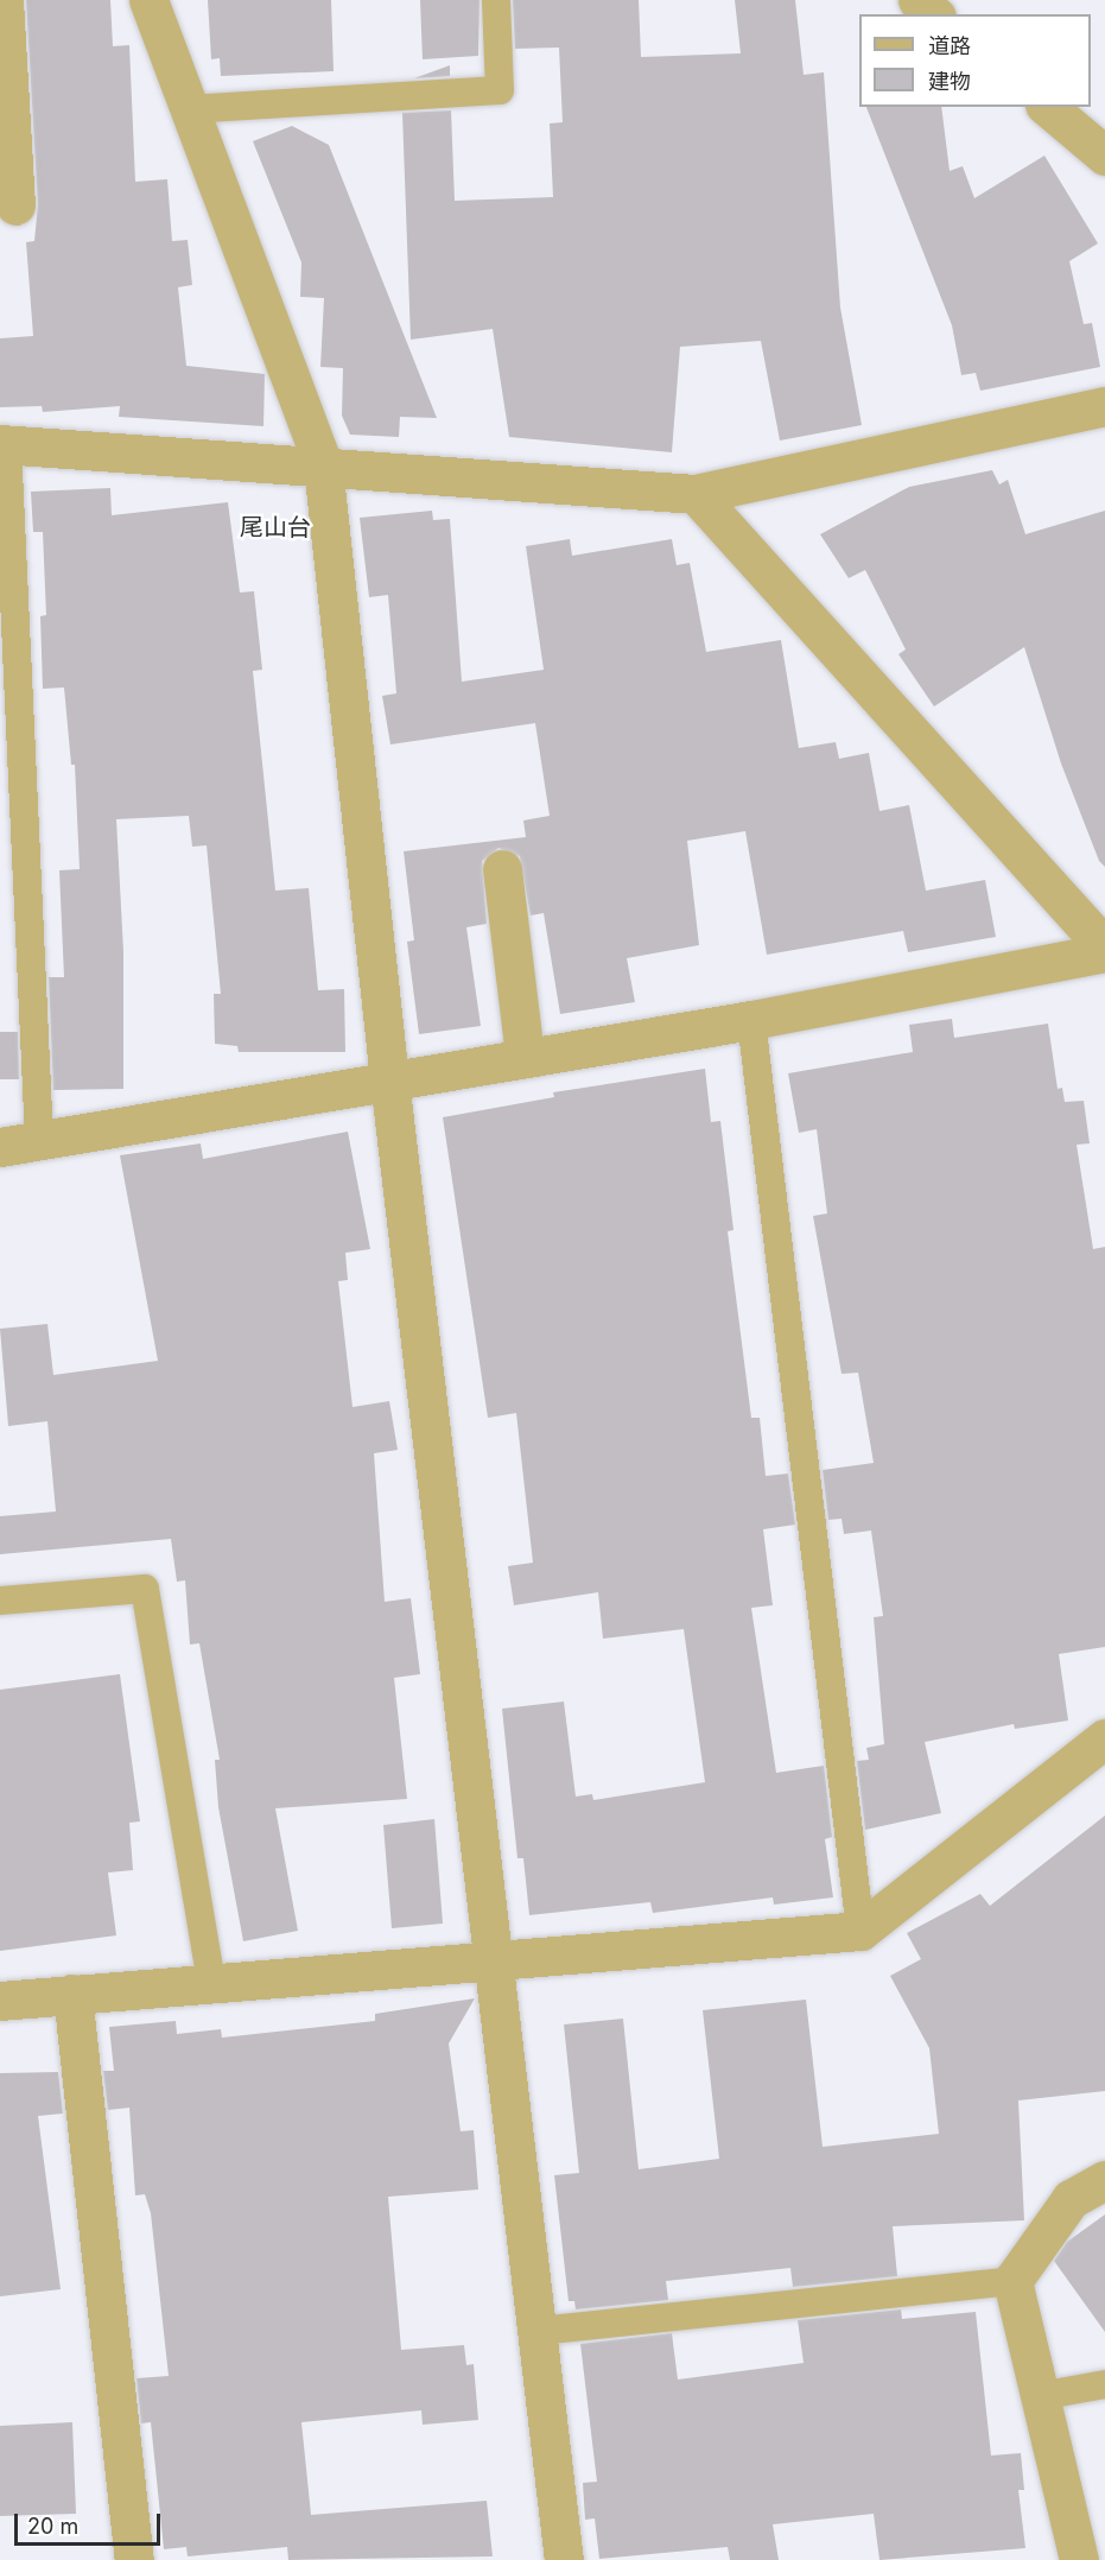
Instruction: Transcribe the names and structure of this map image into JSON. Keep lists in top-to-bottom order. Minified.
{"districts":["尾山台"],"legend":["道路","建物"],"scale_bar":"20 m"}
